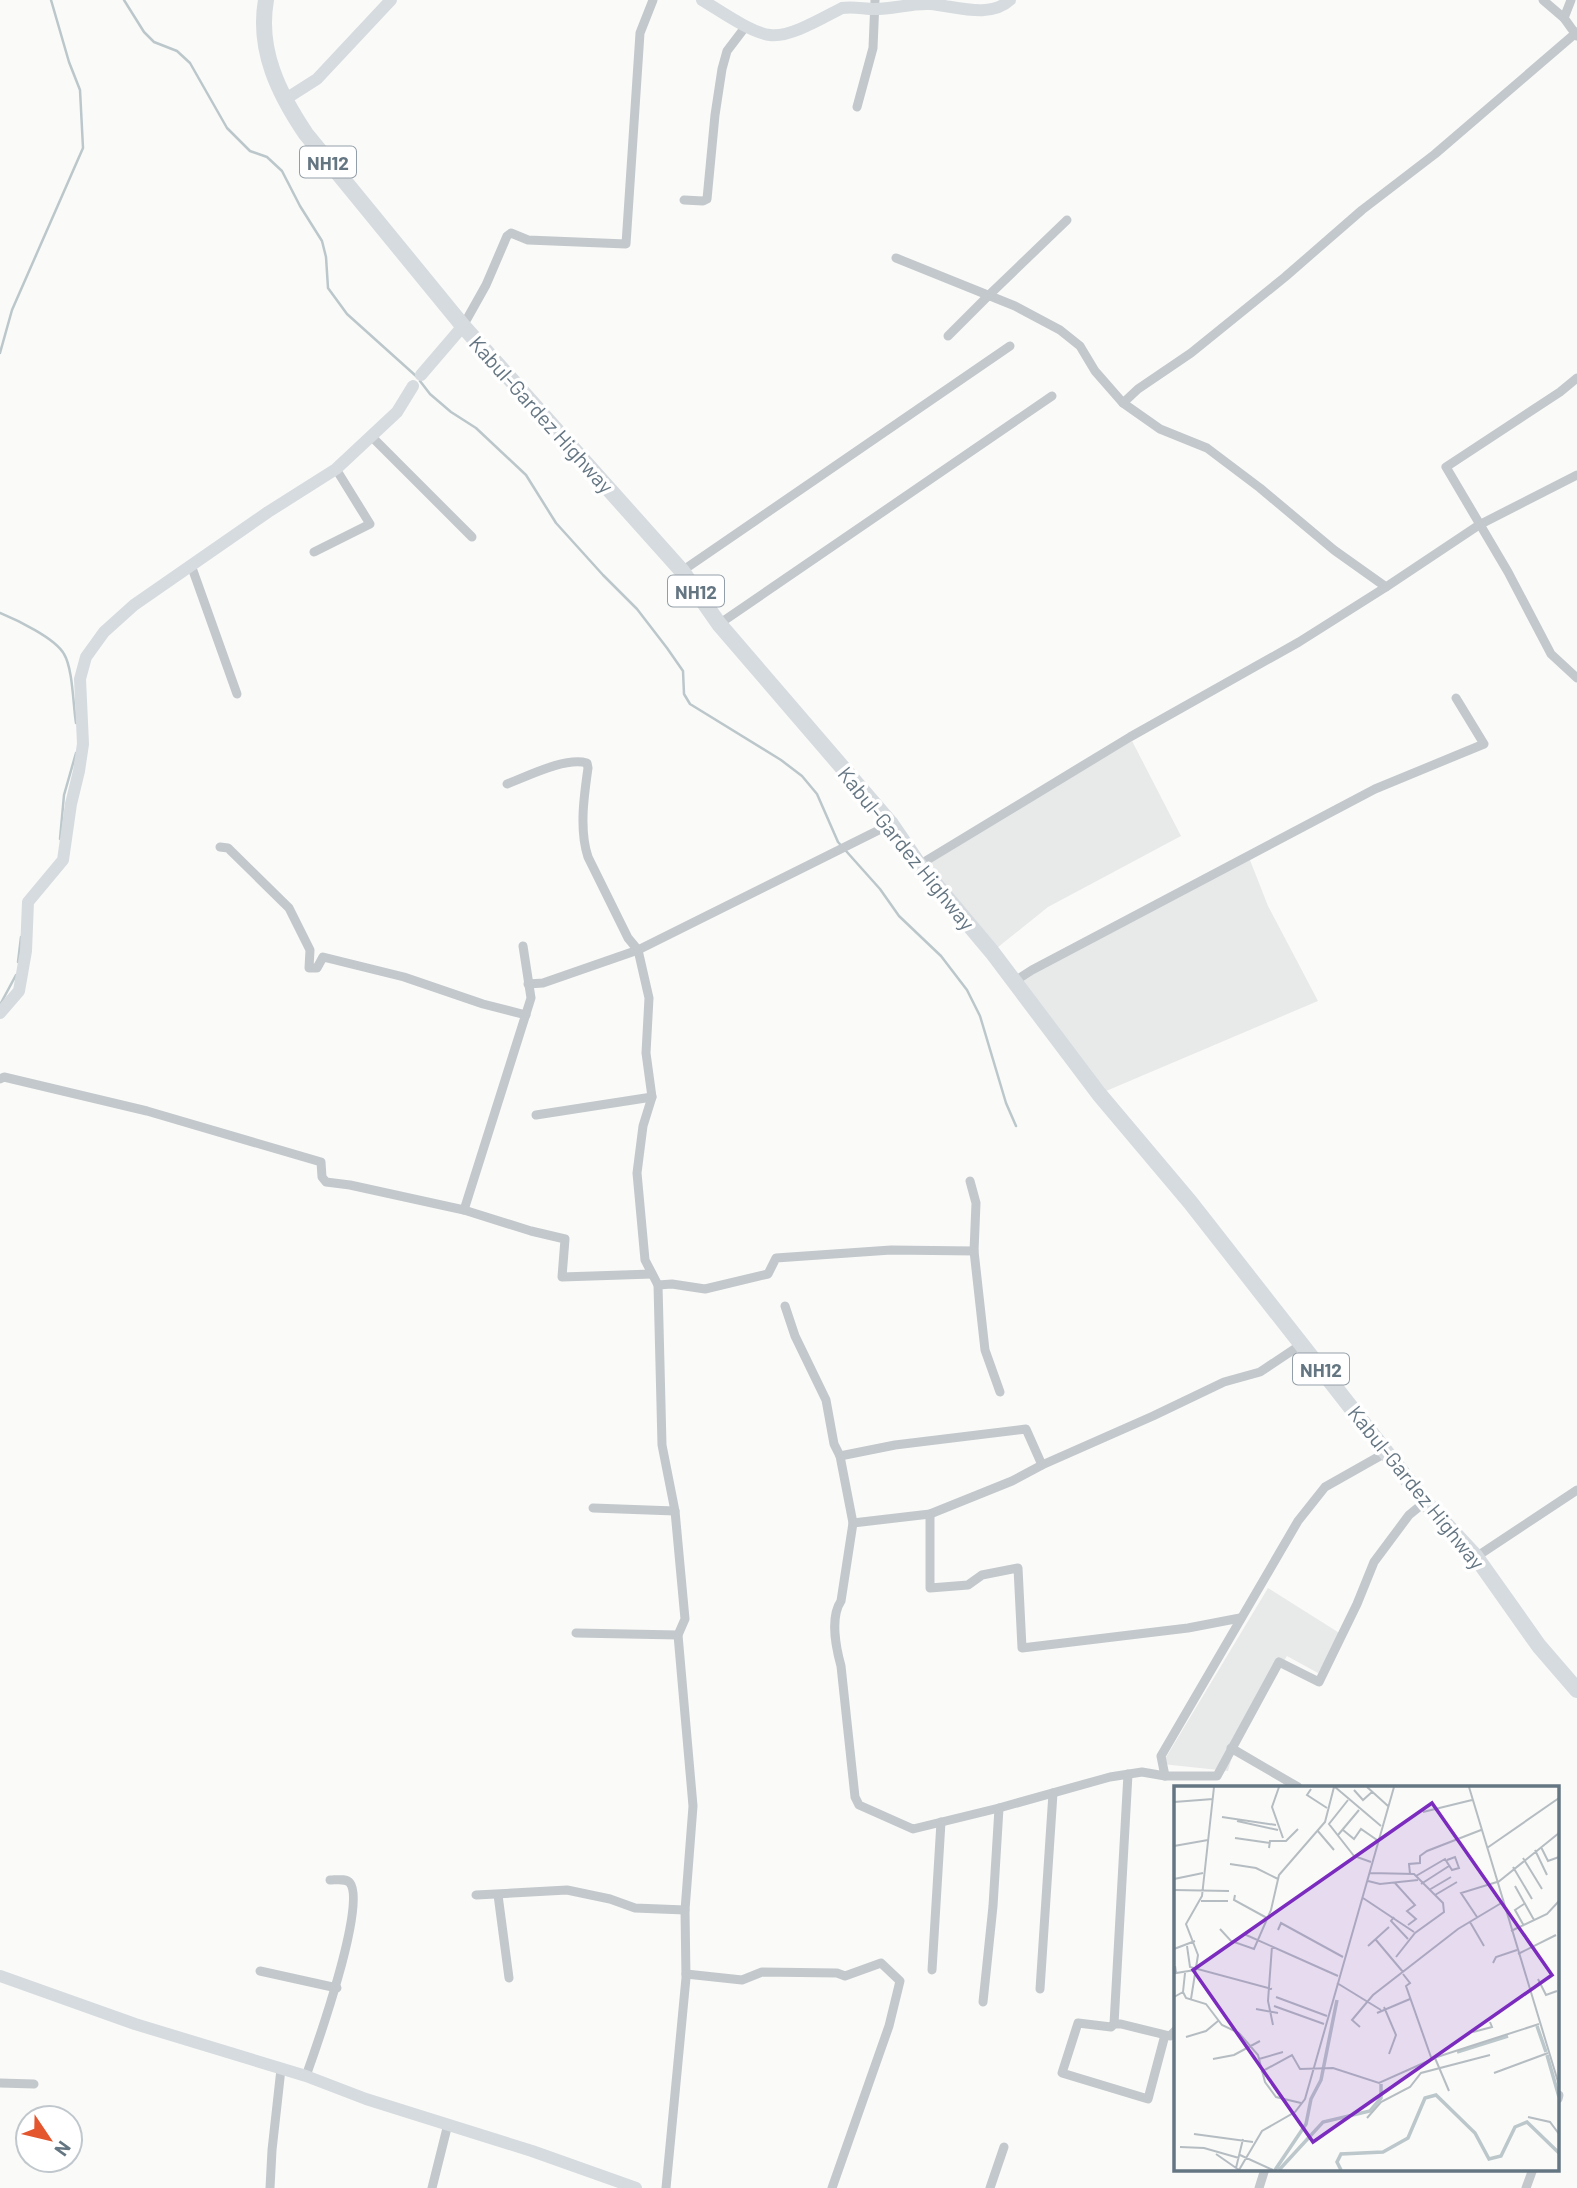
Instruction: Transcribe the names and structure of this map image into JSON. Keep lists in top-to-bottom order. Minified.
{"streets":{"highway":["NH12","Kabul-Gardez Highway"]},"north":"bottom right"}
